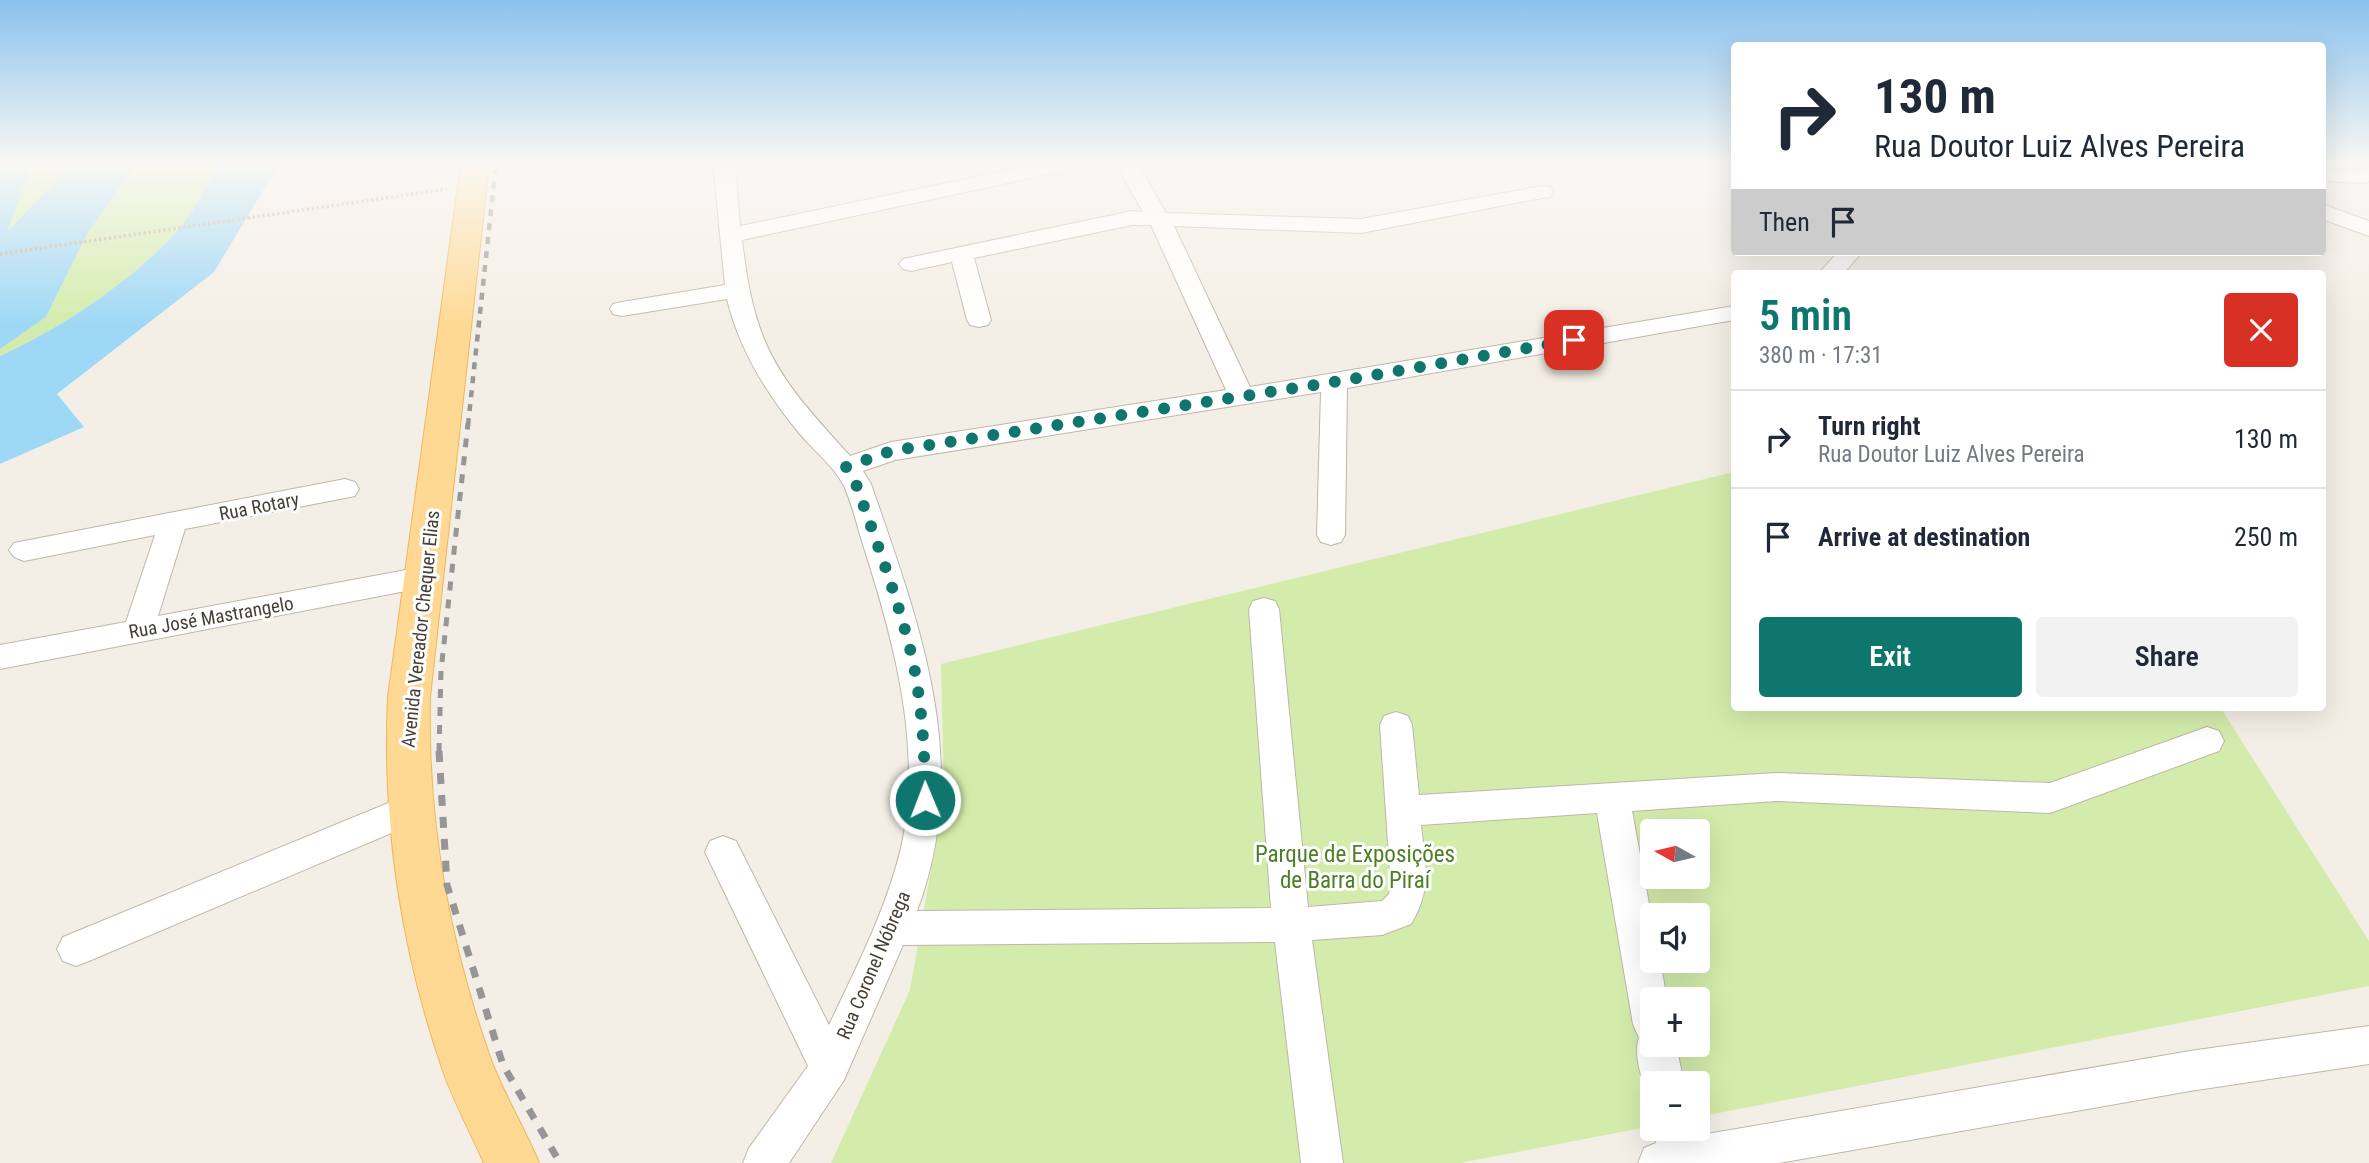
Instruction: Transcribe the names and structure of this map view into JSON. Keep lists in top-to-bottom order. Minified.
{"streets":{"main road":["Avenida Vereador Chequer Elias"],"street":["Rua Rotary","Rua José Mastrangelo","Rua Coronel Nóbrega"]},"crossings":[["Rua José Mastrangelo","Avenida Vereador Chequer Elias"]],"parks":["Parque de Exposições de Barra do Piraí"],"north":"left","page":{"turn":["130 m","Rua Doutor Luiz Alves Pereira"],"then":"Then","heading":["5 min","380 m · 17:31"],"list":[{"name":"Turn right","note":"Rua Doutor Luiz Alves Pereira","value":"130 m"},{"name":"Arrive at destination","value":"250 m"}],"buttons":["Exit","Share"],"map_buttons":["+","−"]}}
